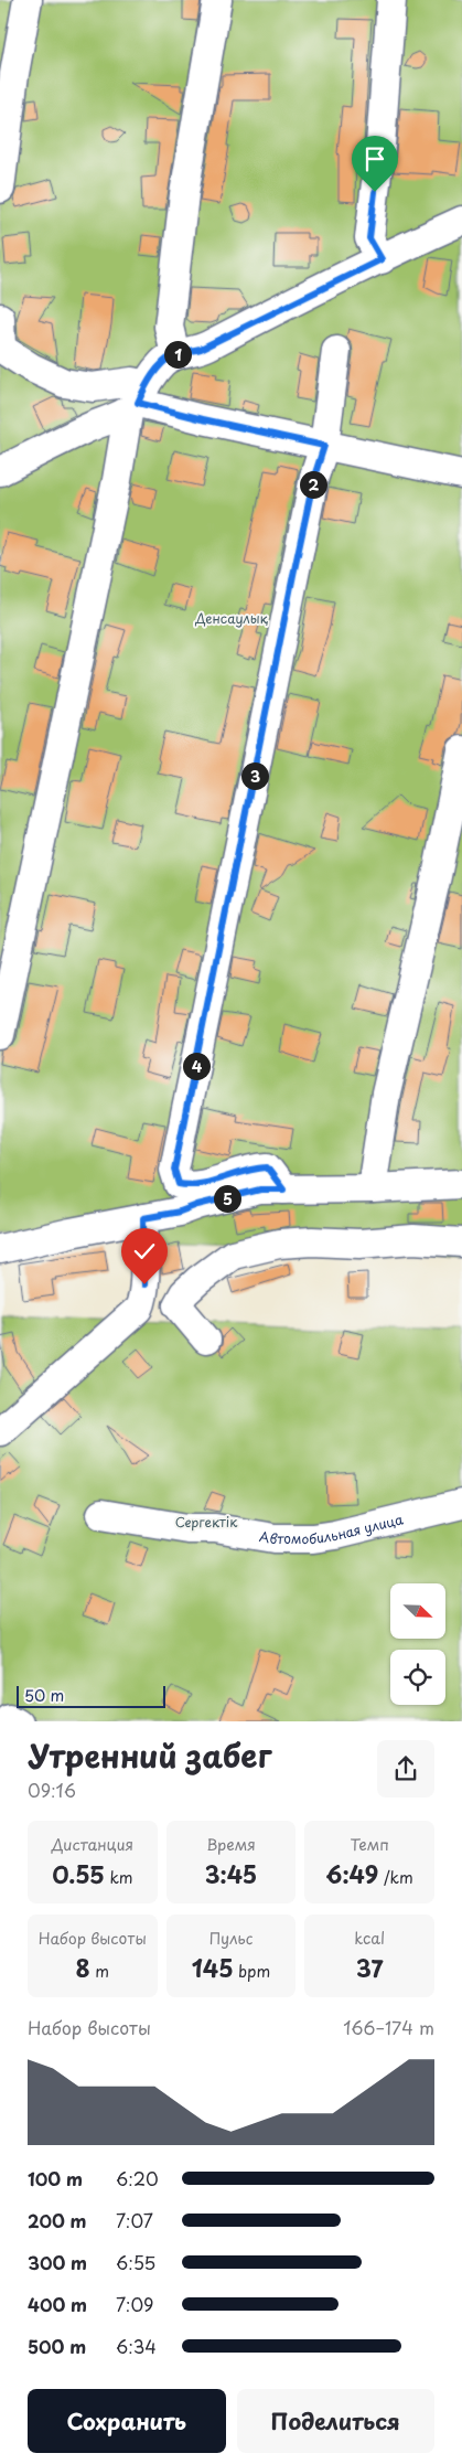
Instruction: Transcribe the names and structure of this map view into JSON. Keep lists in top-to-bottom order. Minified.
{"streets":{"street":["Автомобильная улица"]},"parks":["Денсаулық","Сергектік"],"scale_bar":"50 m","north":"bottom right","page":{"pins":["1","2","3","4","5"],"scale":"50 m","heading":["Утренний забег","09:16"],"stats":[["Дистанция","0.55 km"],["Время","3:45"],["Темп","6:49 /km"],["Набор высоты","8 m"],["Пульс","145 bpm"],["kcal","37"]],"chart":["Набор высоты","166–174 m"],"list":[{"name":"100 m","note":"6:20"},{"name":"200 m","note":"7:07"},{"name":"300 m","note":"6:55"},{"name":"400 m","note":"7:09"},{"name":"500 m","note":"6:34"}],"buttons":["Сохранить","Поделиться"]}}
